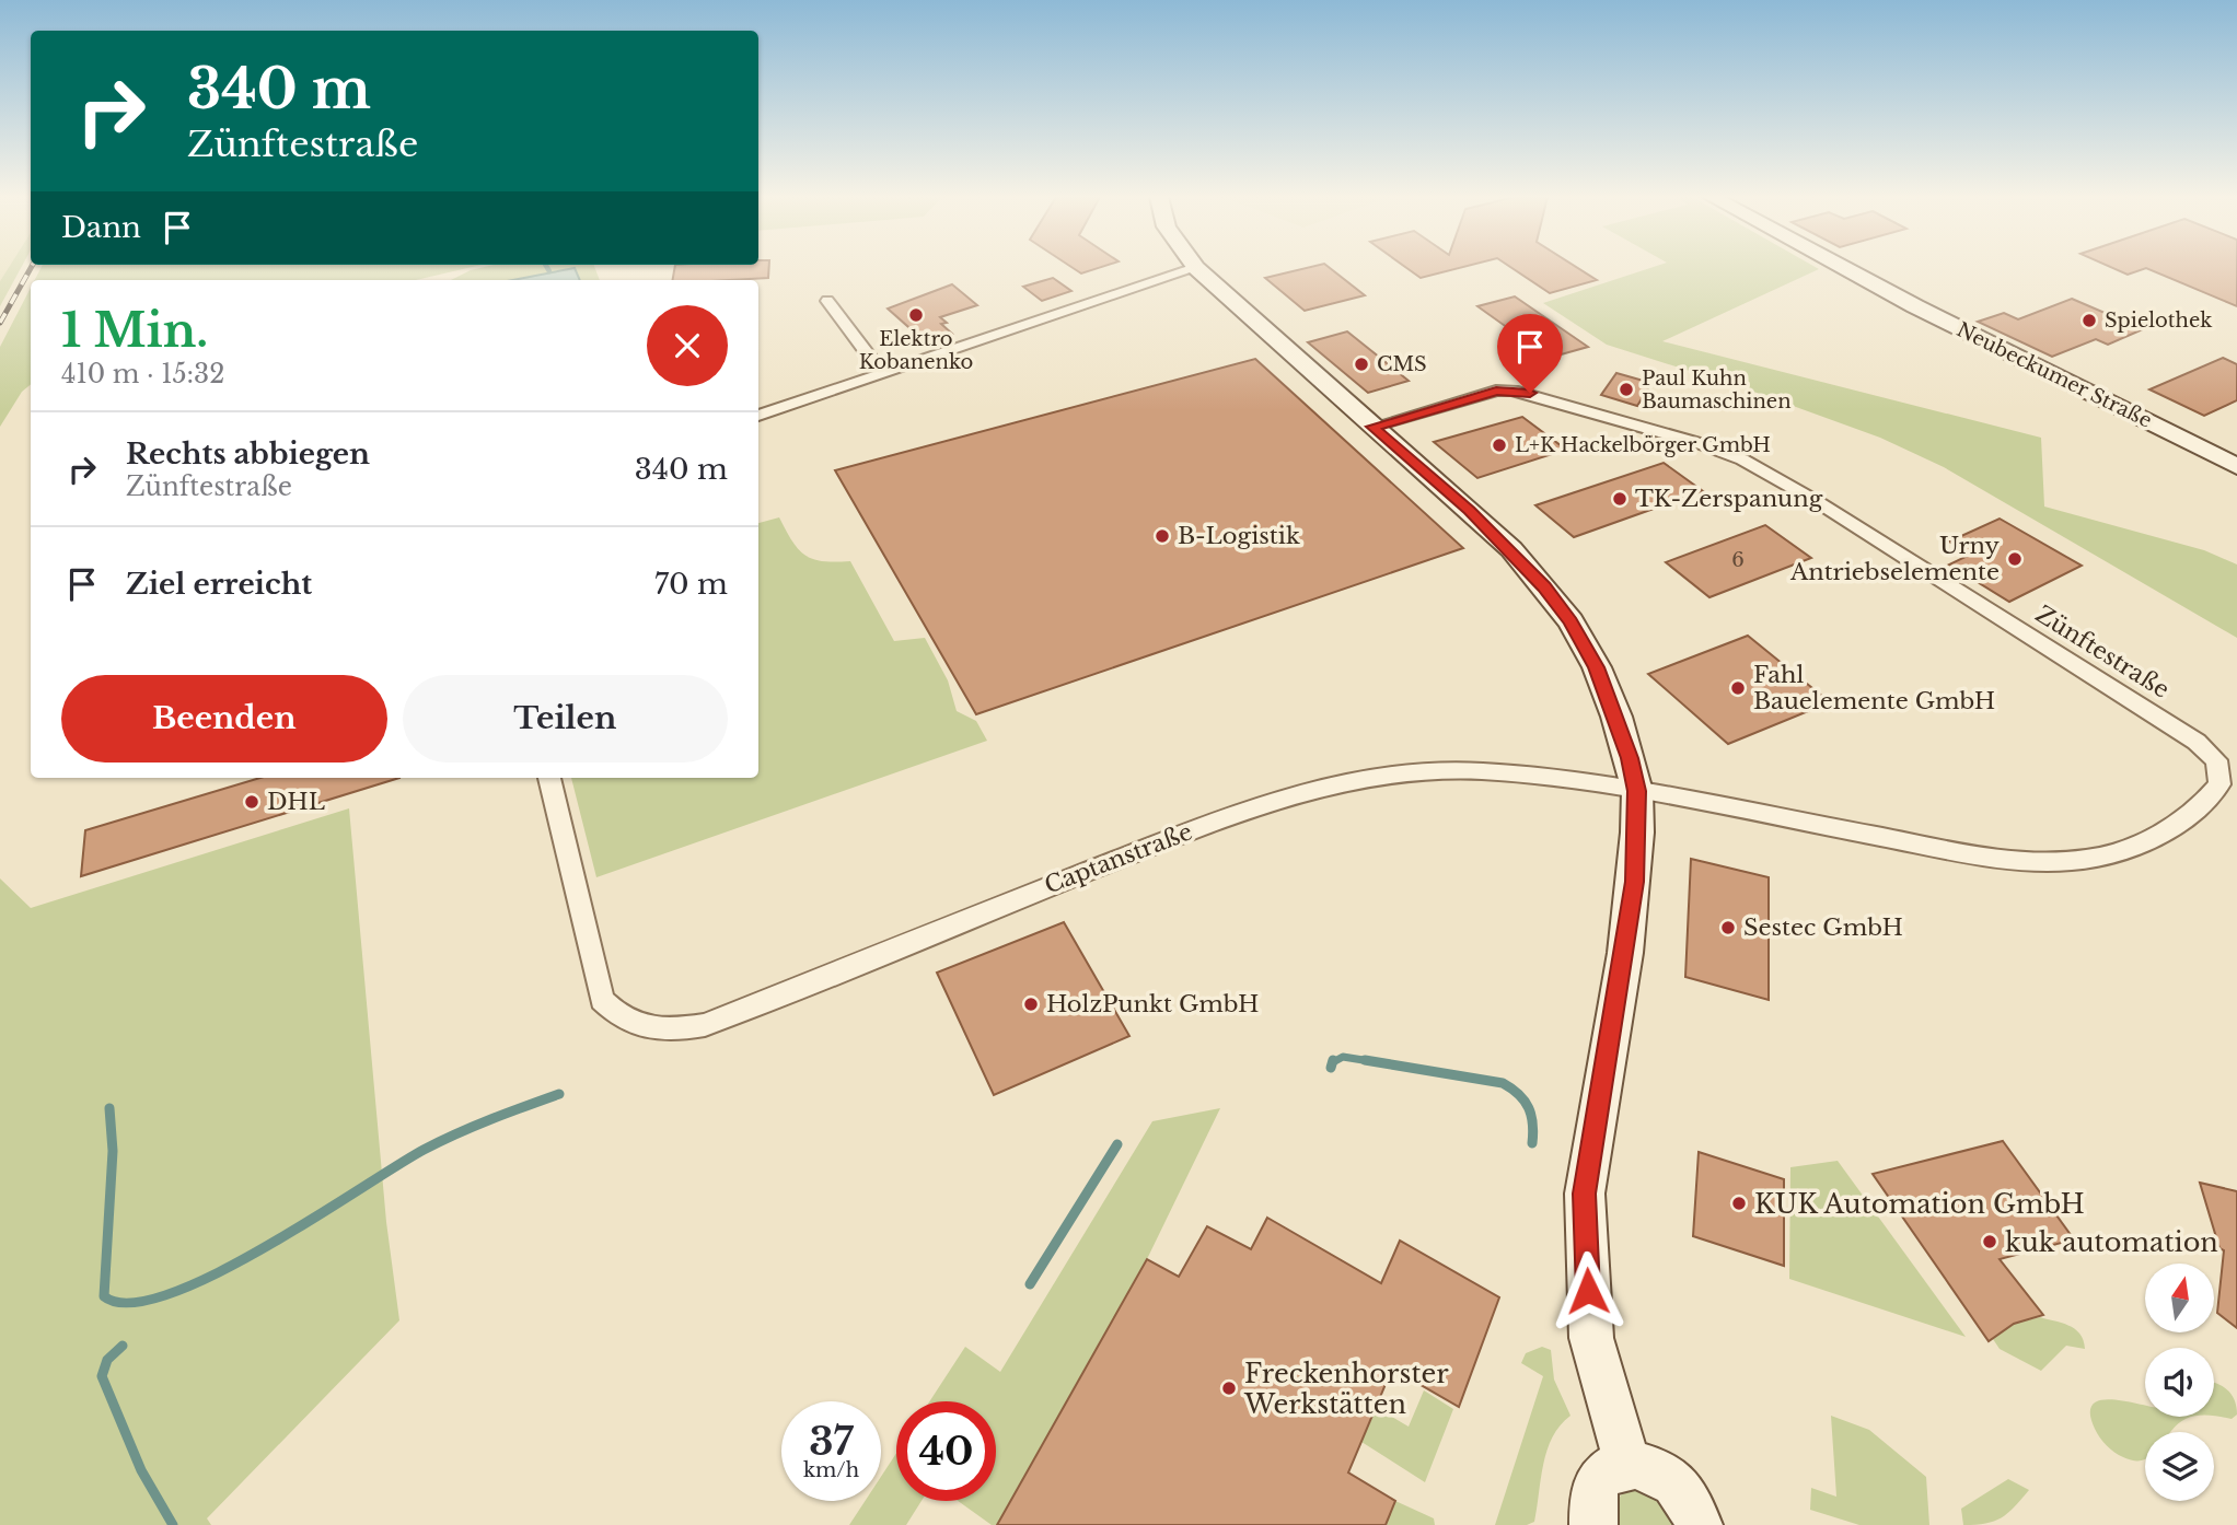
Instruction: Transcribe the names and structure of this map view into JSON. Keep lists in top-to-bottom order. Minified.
{"streets":{"street":["Neubeckumer Straße","Zünftestraße","Captanstraße"]},"crossings":[["Zünftestraße","Captanstraße"]],"places":["Elektro Kobanenko","Spielothek","CMS","Paul Kuhn Baumaschinen","L+K Hackelbörger GmbH","TK-Zerspanung","B-Logistik","Urny Antriebselemente","Fahl Bauelemente GmbH","DHL","Sestec GmbH","HolzPunkt GmbH","KUK Automation GmbH","kuk automation","Freckenhorster Werkstätten"],"house_numbers":["6"],"north":"top","page":{"turn":["340 m","Zünftestraße"],"then":"Dann","heading":["1 Min.","410 m · 15:32"],"list":[{"name":"Rechts abbiegen","note":"Zünftestraße","value":"340 m"},{"name":"Ziel erreicht","value":"70 m"}],"buttons":["Beenden","Teilen"],"speed":"37 km/h","limit":"40"}}
